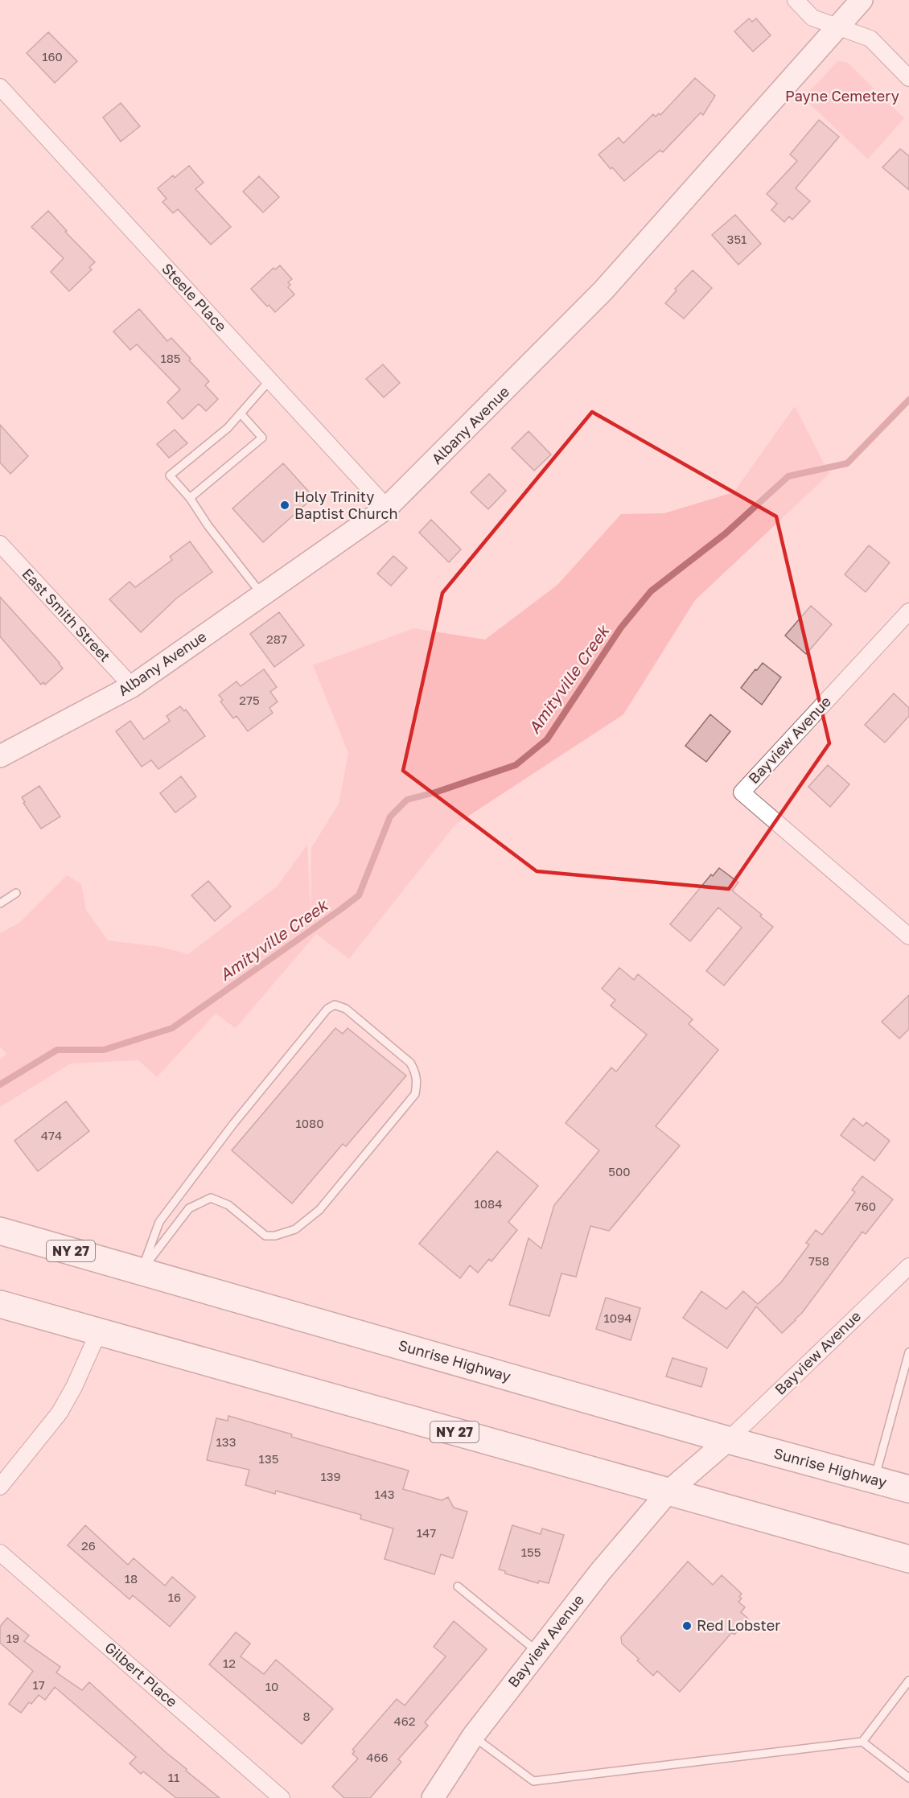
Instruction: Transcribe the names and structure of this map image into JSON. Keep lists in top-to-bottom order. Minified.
{"streets":{"highway":["NY 27","Sunrise Highway"],"street":["Steele Place","Albany Avenue","East Smith Street","Bayview Avenue","Gilbert Place"]},"crossings":[["Steele Place","Albany Avenue"],["Albany Avenue","East Smith Street"],["Bayview Avenue","NY 27"],["Bayview Avenue","Sunrise Highway"]],"water":["Amityville Creek"],"parks":["Payne Cemetery"],"places":["Holy Trinity Baptist Church","Red Lobster"],"house_numbers":["160","351","185","287","275","1080","474","500","1084","760","758","1094","133","135","139","143","147","26","155","18","16","19","12","17","10","8","462","466","11"]}
